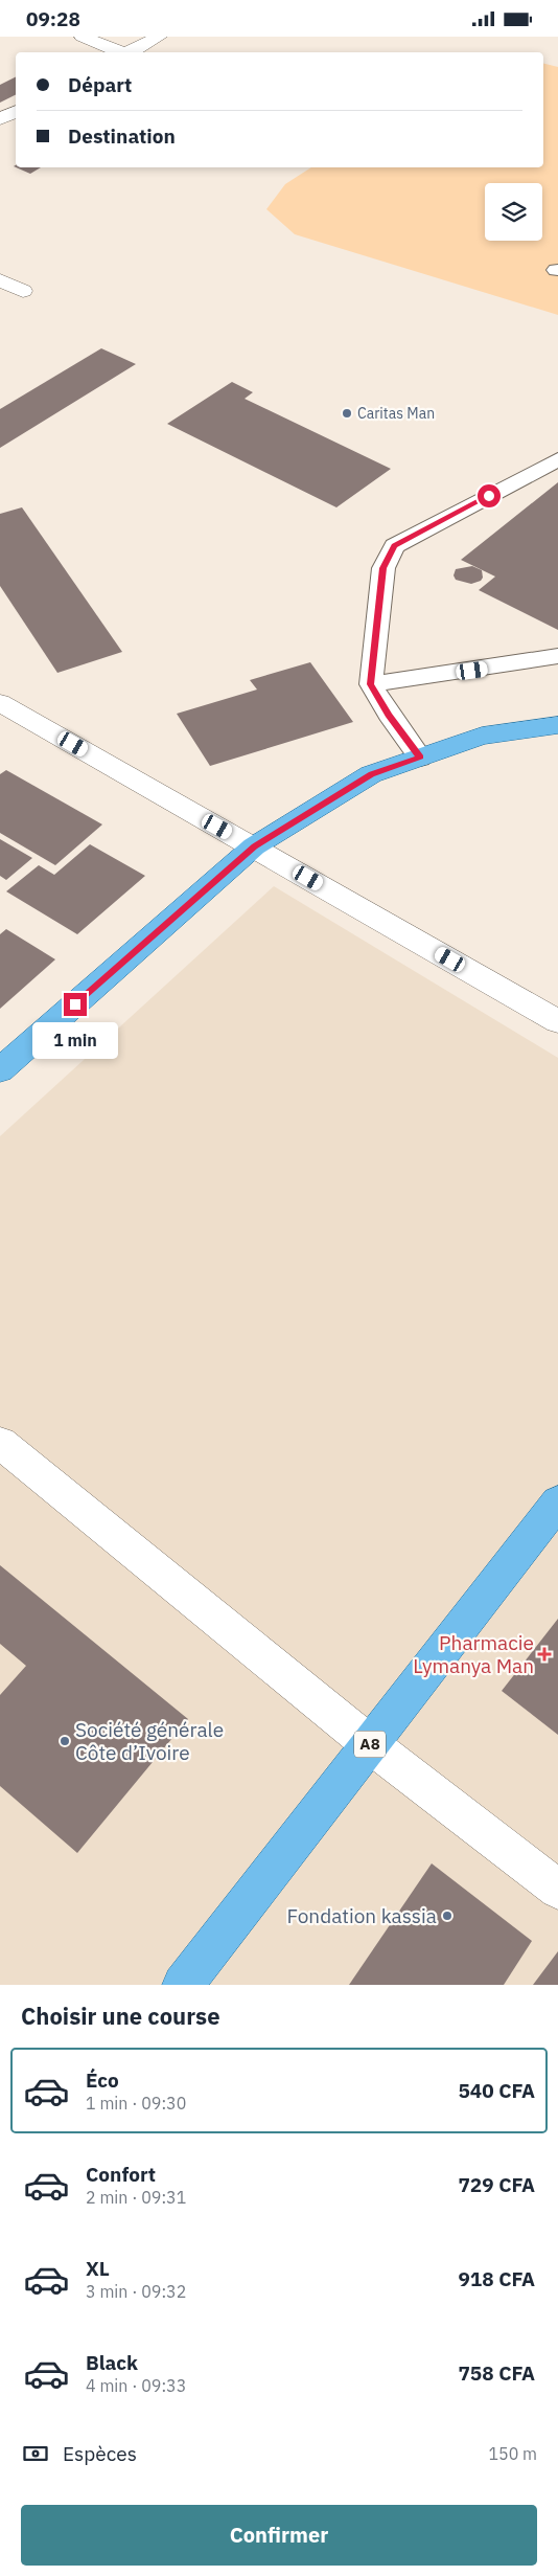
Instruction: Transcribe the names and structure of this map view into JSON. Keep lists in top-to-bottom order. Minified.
{"streets":{"main road":["A8"]},"places":{"other":["Caritas Man","Société générale Côte d’Ivoire","Fondation kassia"],"health":["Pharmacie Lymanya Man"]},"page":{"status":"09:28","banner":["Départ","Destination"],"bubble":"1 min","heading":"Choisir une course","list":[{"name":"Éco","note":"1 min · 09:30","value":"540 CFA"},{"name":"Confort","note":"2 min · 09:31","value":"729 CFA"},{"name":"XL","note":"3 min · 09:32","value":"918 CFA"},{"name":"Black","note":"4 min · 09:33","value":"758 CFA"}],"pay":["Espèces","150 m"],"buttons":"Confirmer"}}
